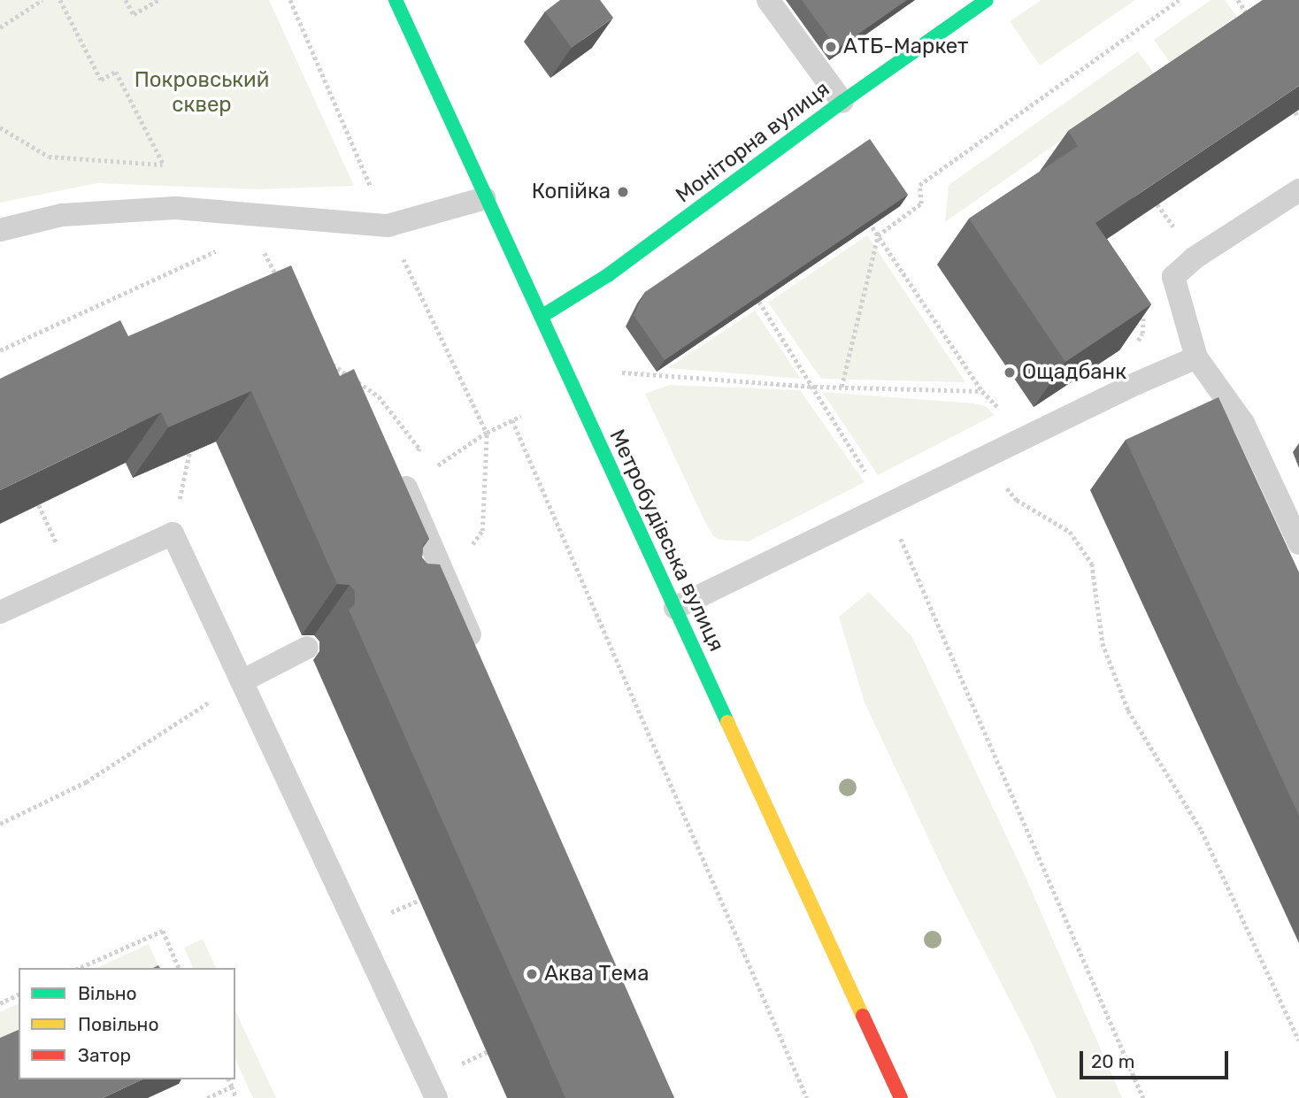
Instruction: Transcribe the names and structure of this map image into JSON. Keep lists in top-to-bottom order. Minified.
{"streets":{"main road":["Моніторна вулиця","Метробудівська вулиця"]},"crossings":[["Моніторна вулиця","Метробудівська вулиця"]],"parks":["Покровський сквер"],"places":["АТБ-Маркет","Копійка","Ощадбанк","Аква Тема"],"legend":["Вільно","Повільно","Затор"],"scale_bar":"20 m"}
